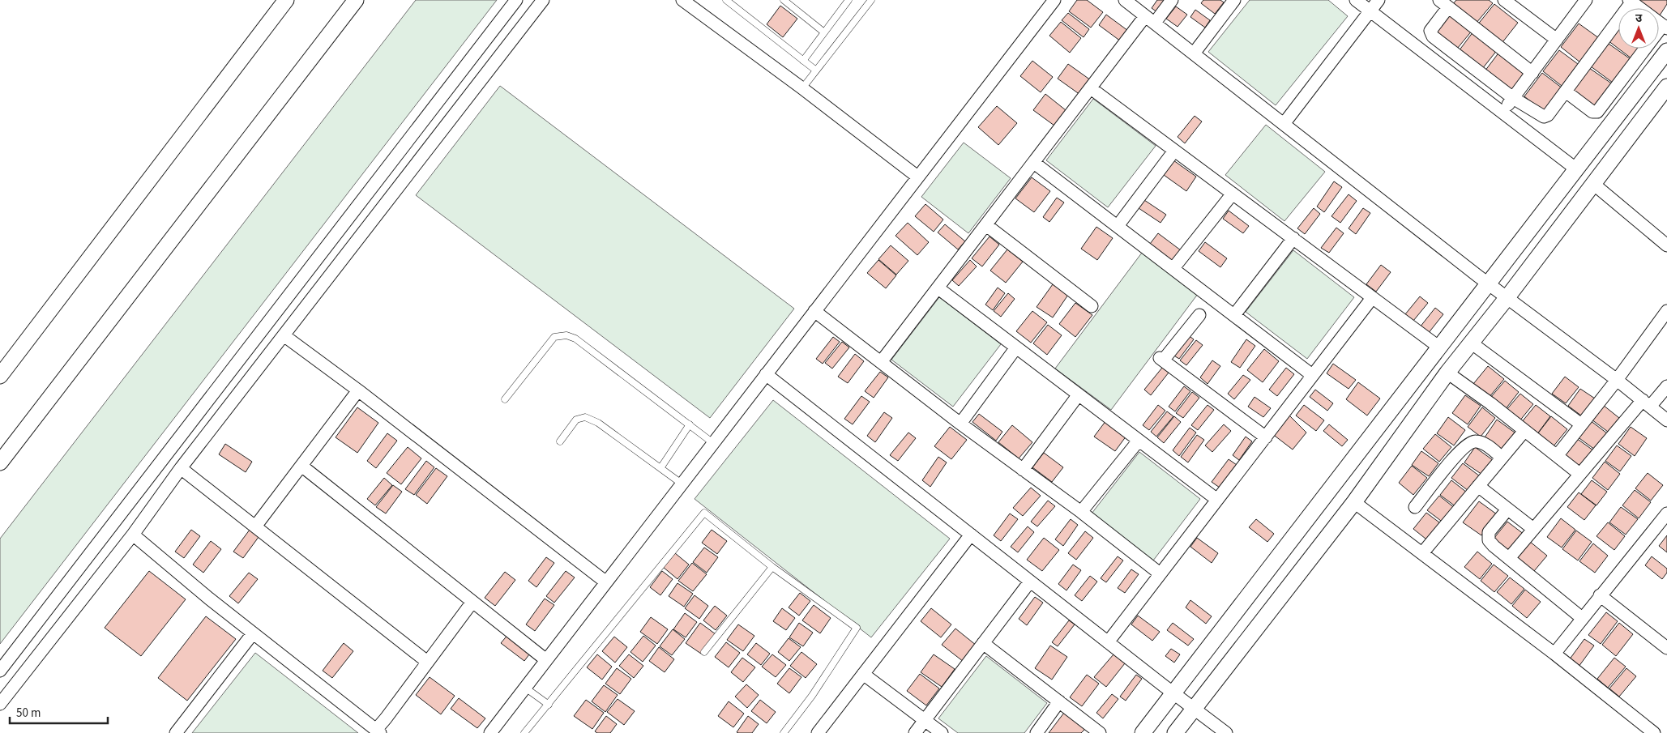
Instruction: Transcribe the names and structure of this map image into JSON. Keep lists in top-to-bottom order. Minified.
{"scale_bar":"50 m","north":"top"}
